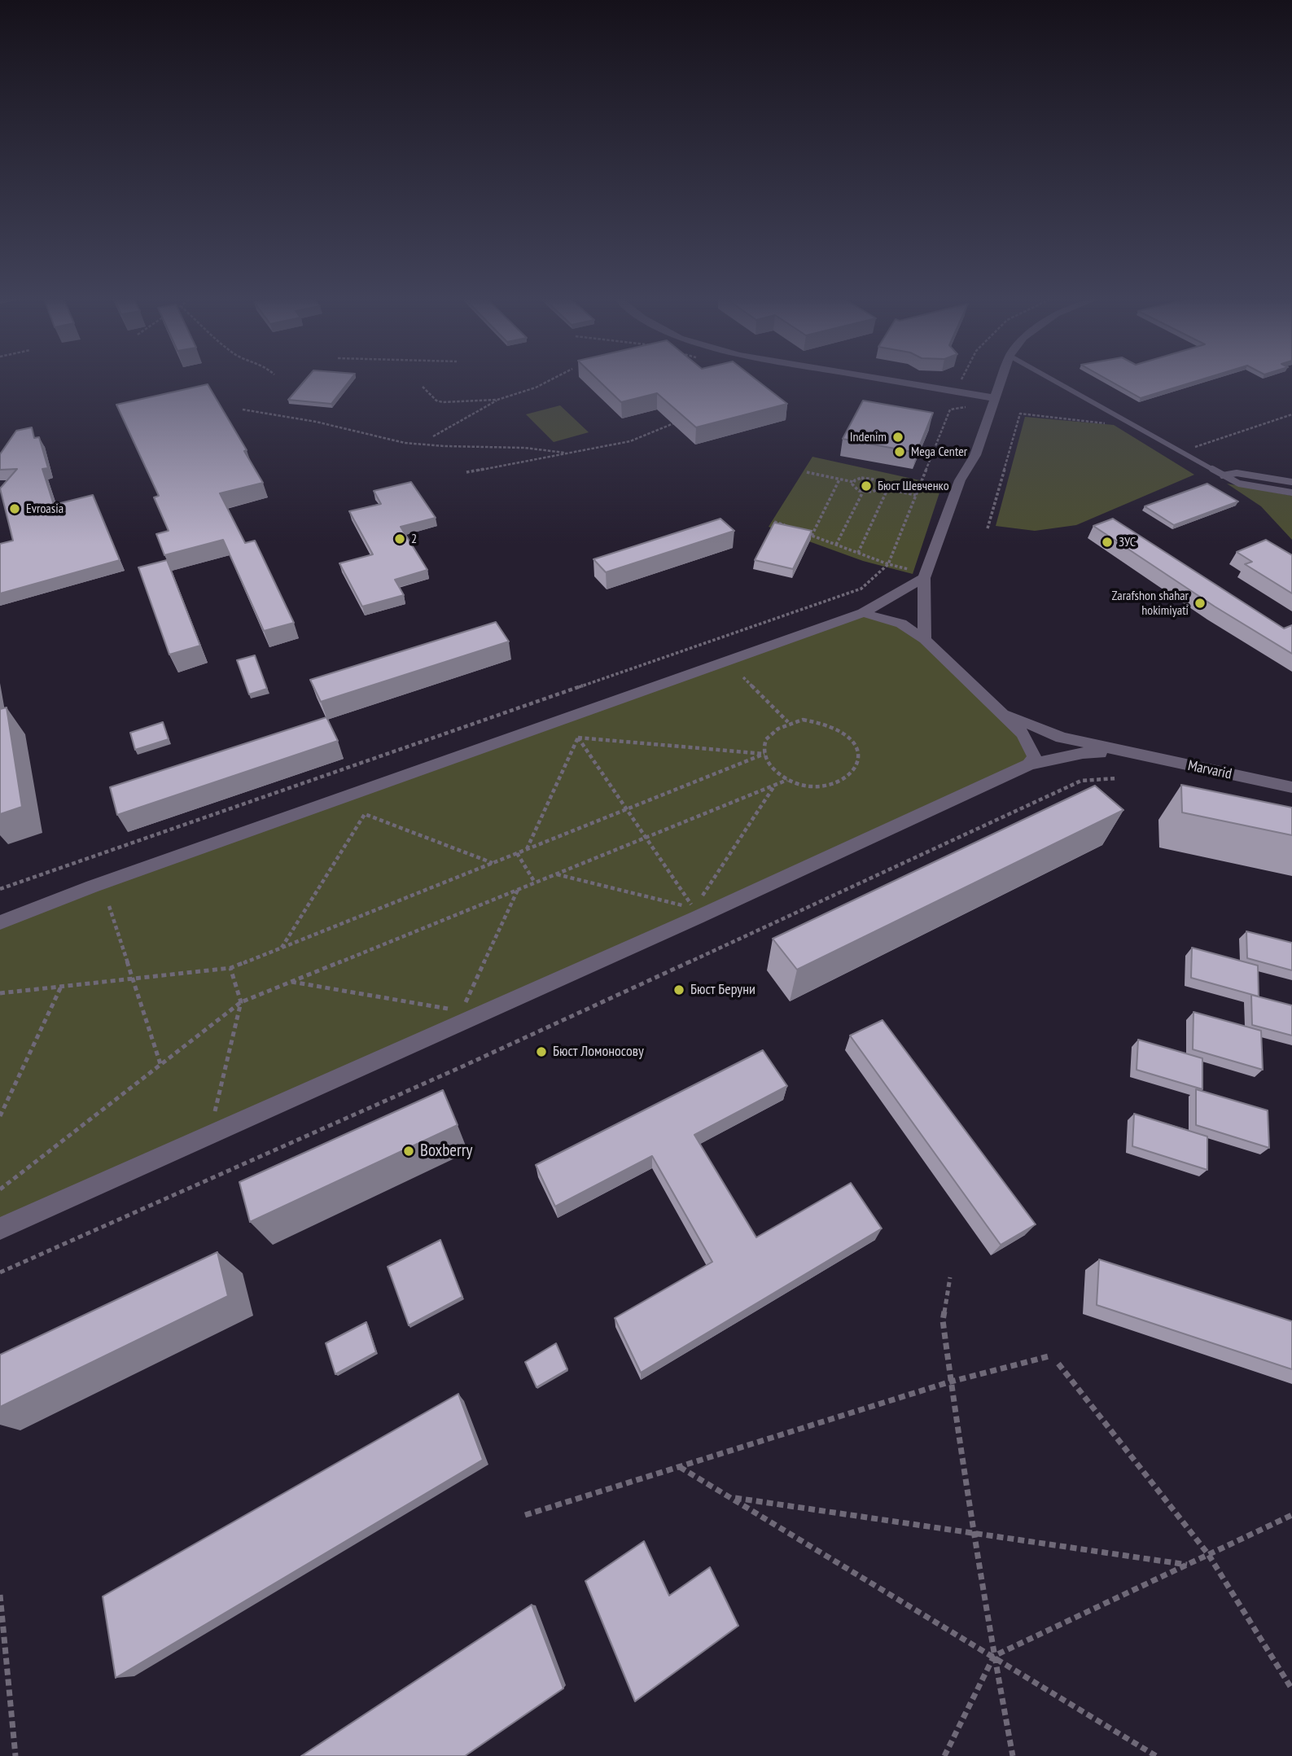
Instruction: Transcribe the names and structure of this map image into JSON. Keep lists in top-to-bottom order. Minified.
{"streets":{"street":["Marvarid"]},"places":["Indenim","Mega Center","Бюст Шевченко","Evroasia","2","ЗУС","Zarafshon shahar hokimiyati","Бюст Беруни","Бюст Ломоносову","Boxberry"]}
